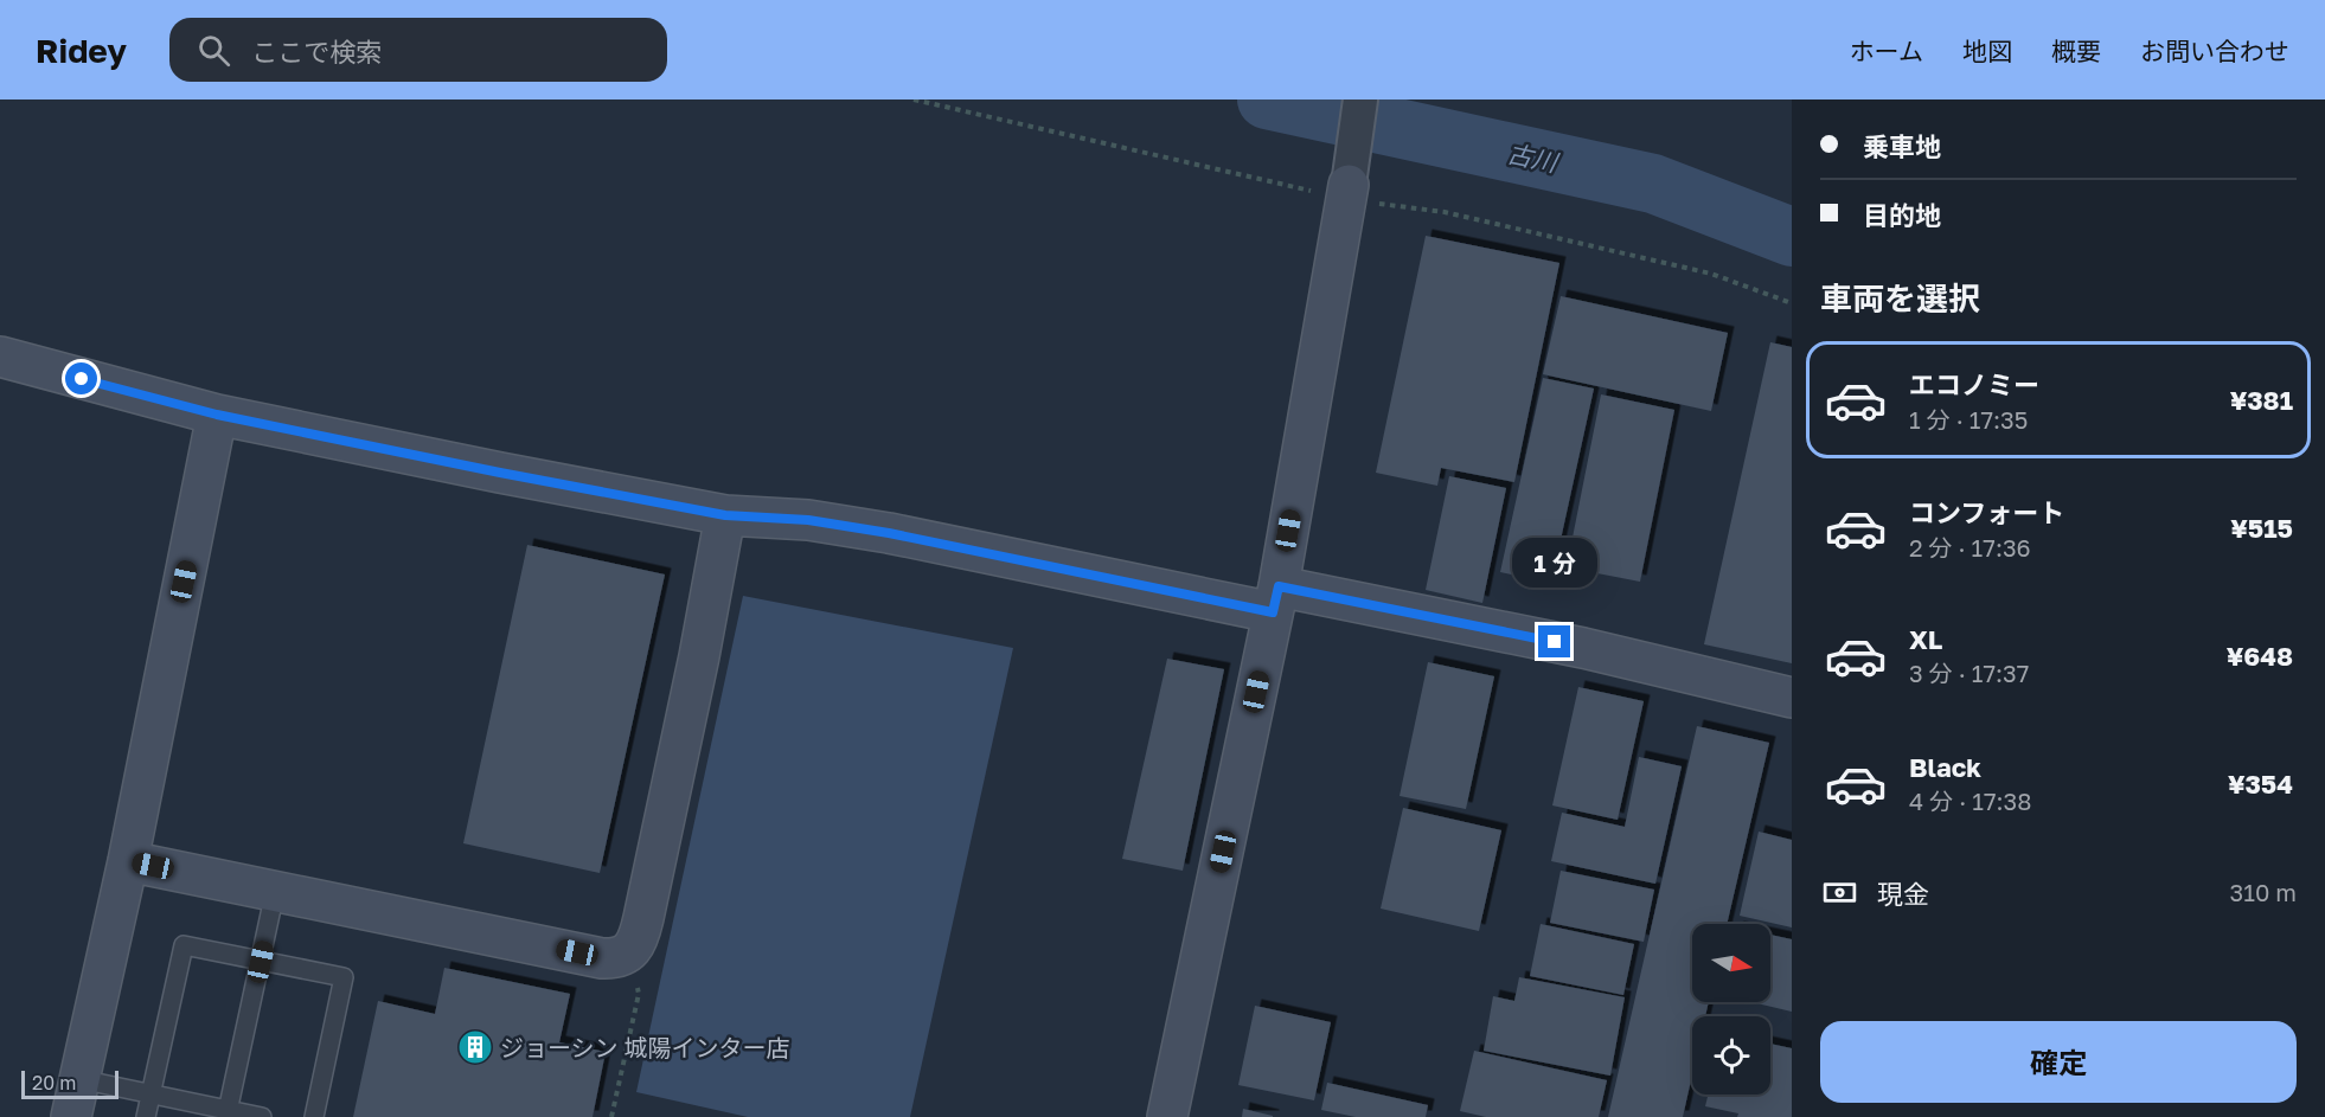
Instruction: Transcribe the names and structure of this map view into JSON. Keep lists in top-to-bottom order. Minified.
{"water":["古川"],"places":{"building":["ジョーシン 城陽インター店"]},"scale_bar":"20 m","north":"right","page":{"header":"Ridey","search":"ここで検索","nav":["ホーム","地図","概要","お問い合わせ"],"banner":["乗車地","目的地"],"heading":"車両を選択","list":[{"name":"エコノミー","note":"1 分 · 17:35","value":"¥381"},{"name":"コンフォート","note":"2 分 · 17:36","value":"¥515"},{"name":"XL","note":"3 分 · 17:37","value":"¥648"},{"name":"Black","note":"4 分 · 17:38","value":"¥354"}],"bubble":"1 分","pay":["現金","310 m"],"buttons":"確定","scale":"20 m"}}
